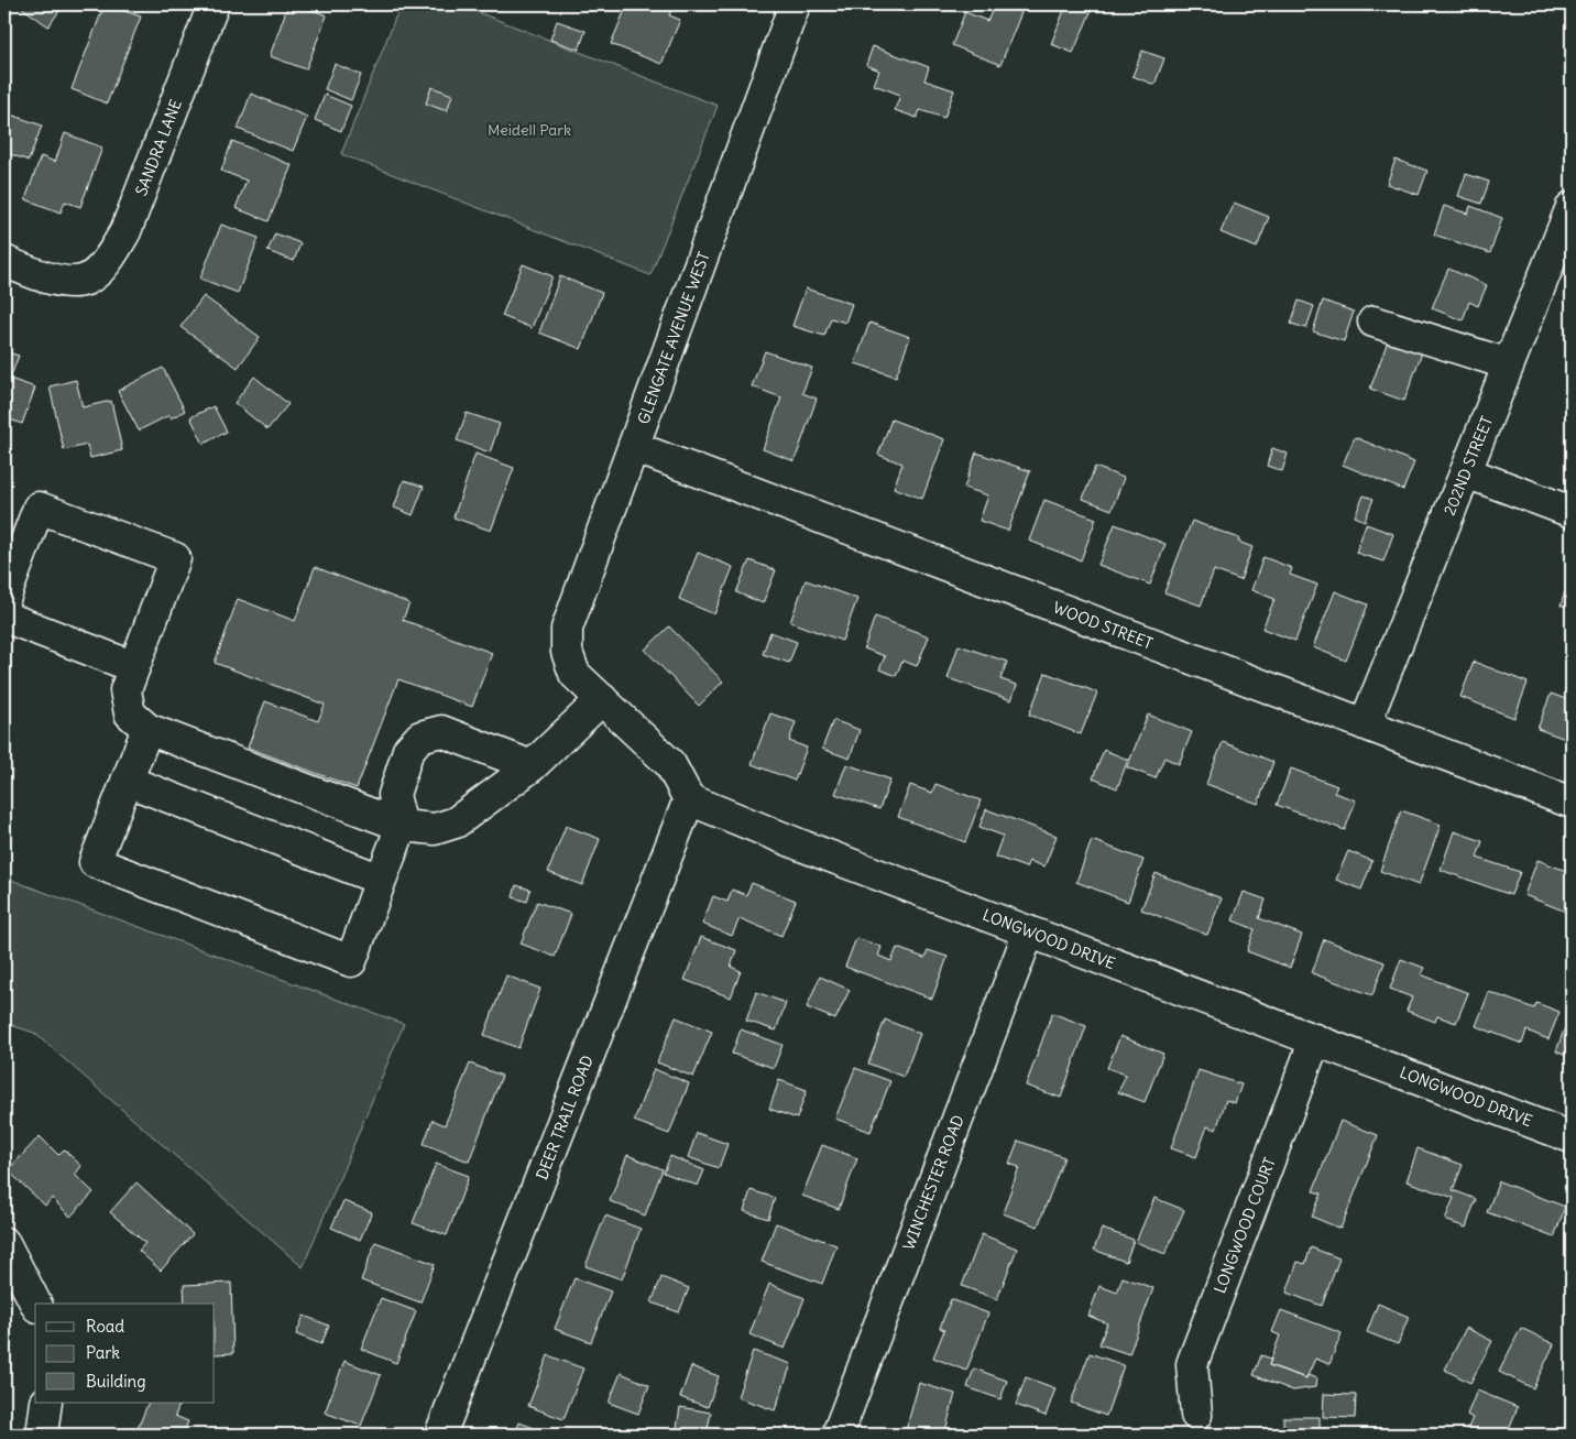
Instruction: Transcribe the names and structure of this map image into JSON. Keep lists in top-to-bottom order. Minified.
{"streets":{"street":["SANDRA LANE","GLENGATE AVENUE WEST","202ND STREET","WOOD STREET","LONGWOOD DRIVE","DEER TRAIL ROAD","WINCHESTER ROAD","LONGWOOD COURT"]},"crossings":[["GLENGATE AVENUE WEST","WOOD STREET"],["202ND STREET","WOOD STREET"],["LONGWOOD DRIVE","DEER TRAIL ROAD"],["LONGWOOD DRIVE","WINCHESTER ROAD"],["LONGWOOD DRIVE","LONGWOOD COURT"]],"parks":["Meidell Park"],"legend":["Road","Park","Building"]}
